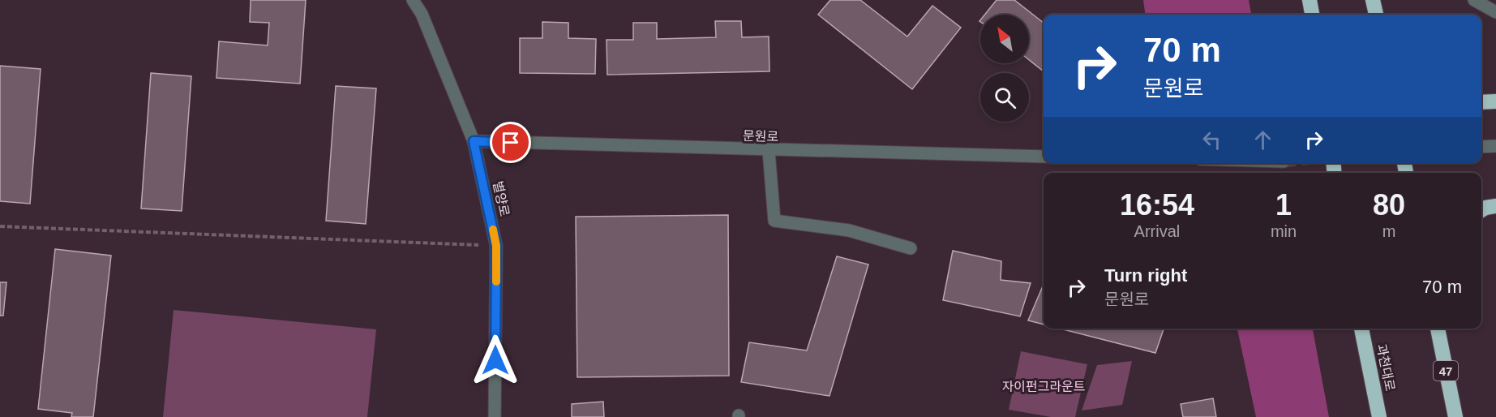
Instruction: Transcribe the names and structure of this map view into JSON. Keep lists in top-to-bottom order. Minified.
{"streets":{"highway":["과천대로","47"],"street":["문원로","별양로"]},"crossings":[["문원로","별양로"]],"parks":["자이펀그라운트"],"north":"top left","page":{"turn":["70 m","문원로"],"eta":["16:54","Arrival","1","min","80","m"],"list":[{"name":"Turn right","note":"문원로","value":"70 m"}]}}
